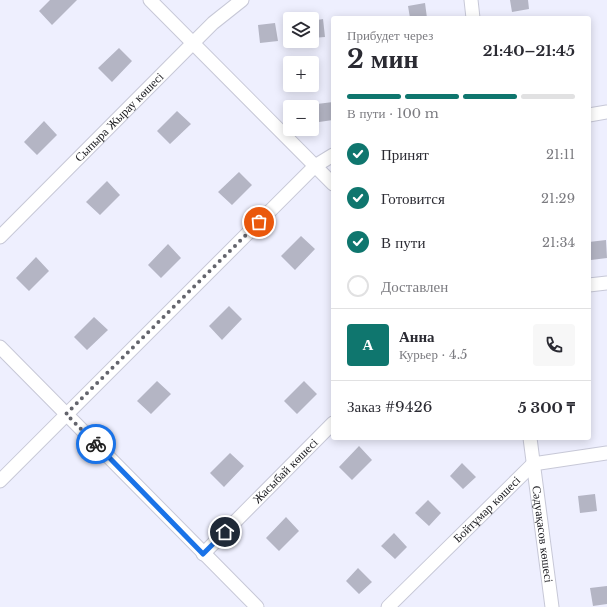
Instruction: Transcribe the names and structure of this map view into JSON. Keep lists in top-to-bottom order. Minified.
{"streets":{"street":["Сыпыра Жырау көшесі","Жасыбай көшесі","Бойтұмар көшесі","Сәдуақасов көшесі"]},"crossings":[["Бойтұмар көшесі","Сәдуақасов көшесі"]],"page":{"map_buttons":["+","−"],"heading":["2 мин","Прибудет через","21:40–21:45"],"panel":["Анна","Курьер · 4.5","Заказ #9426","5 300 ₸"],"bar":"В пути · 100 m","list":[["Принят","21:11"],["Готовится","21:29"],["В пути","21:34"],"Доставлен"],"round":"А"}}
